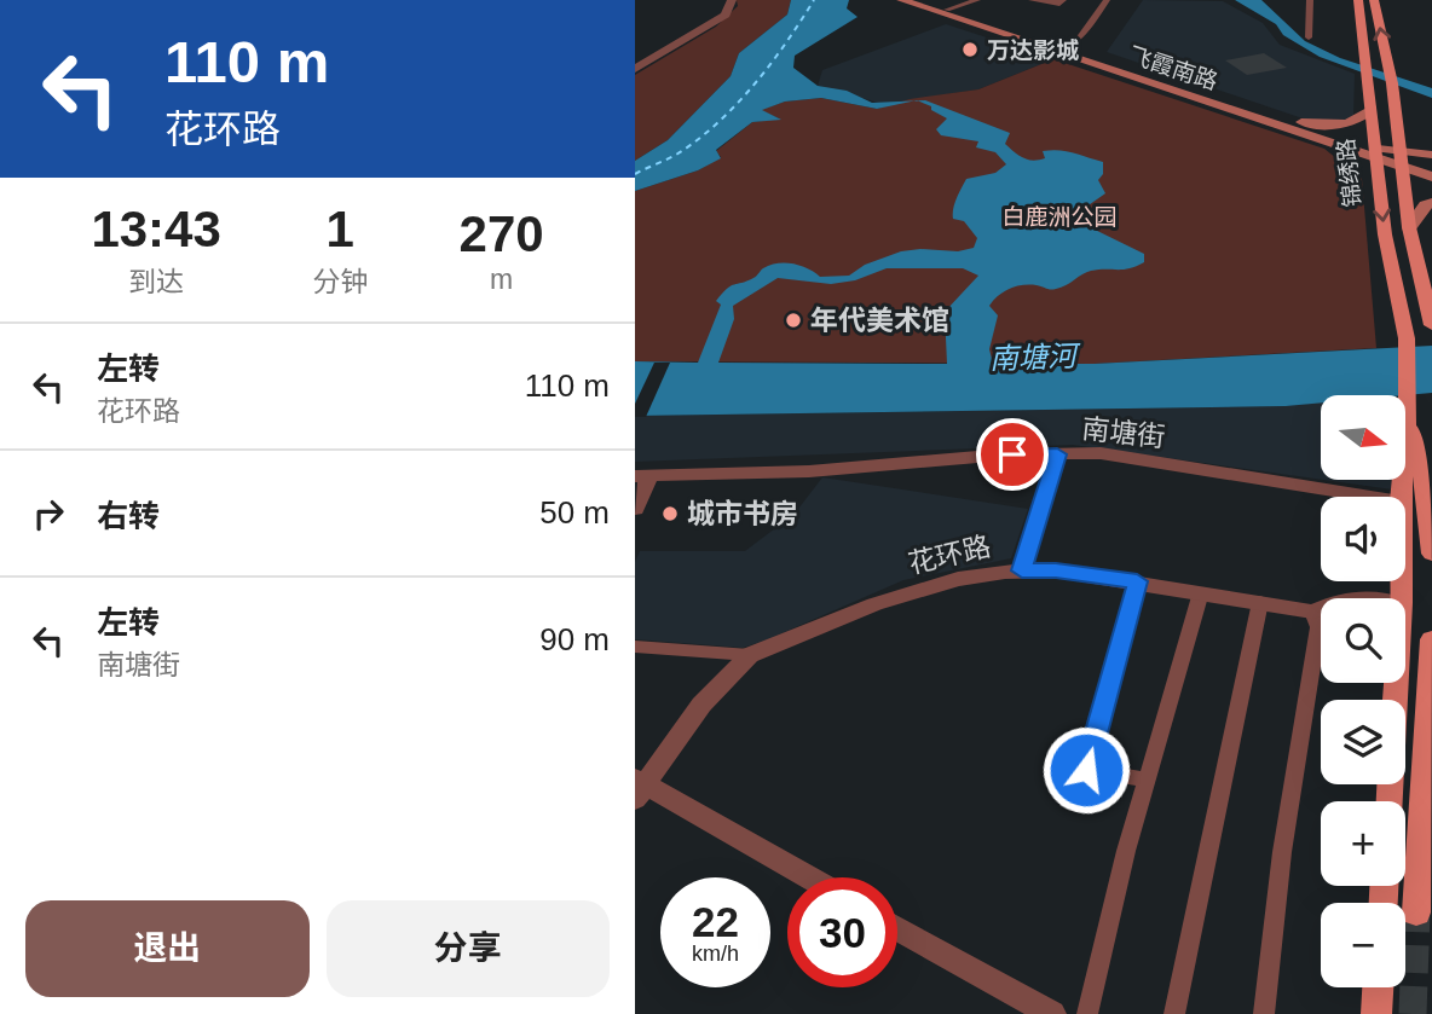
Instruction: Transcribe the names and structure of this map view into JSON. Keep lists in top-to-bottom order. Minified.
{"streets":{"main road":["飞霞南路","锦绣路"],"street":["南塘街","花环路"]},"crossings":[["飞霞南路","锦绣路"]],"water":["南塘河"],"parks":["白鹿洲公园"],"places":["万达影城","年代美术馆","城市书房"],"north":"right","page":{"turn":["110 m","花环路"],"eta":["13:43","到达","1","分钟","270","m"],"list":[{"name":"左转","note":"花环路","value":"110 m"},{"name":"右转","value":"50 m"},{"name":"左转","note":"南塘街","value":"90 m"}],"map_buttons":["+","−"],"speed":"22 km/h","limit":"30","buttons":["退出","分享"]}}
